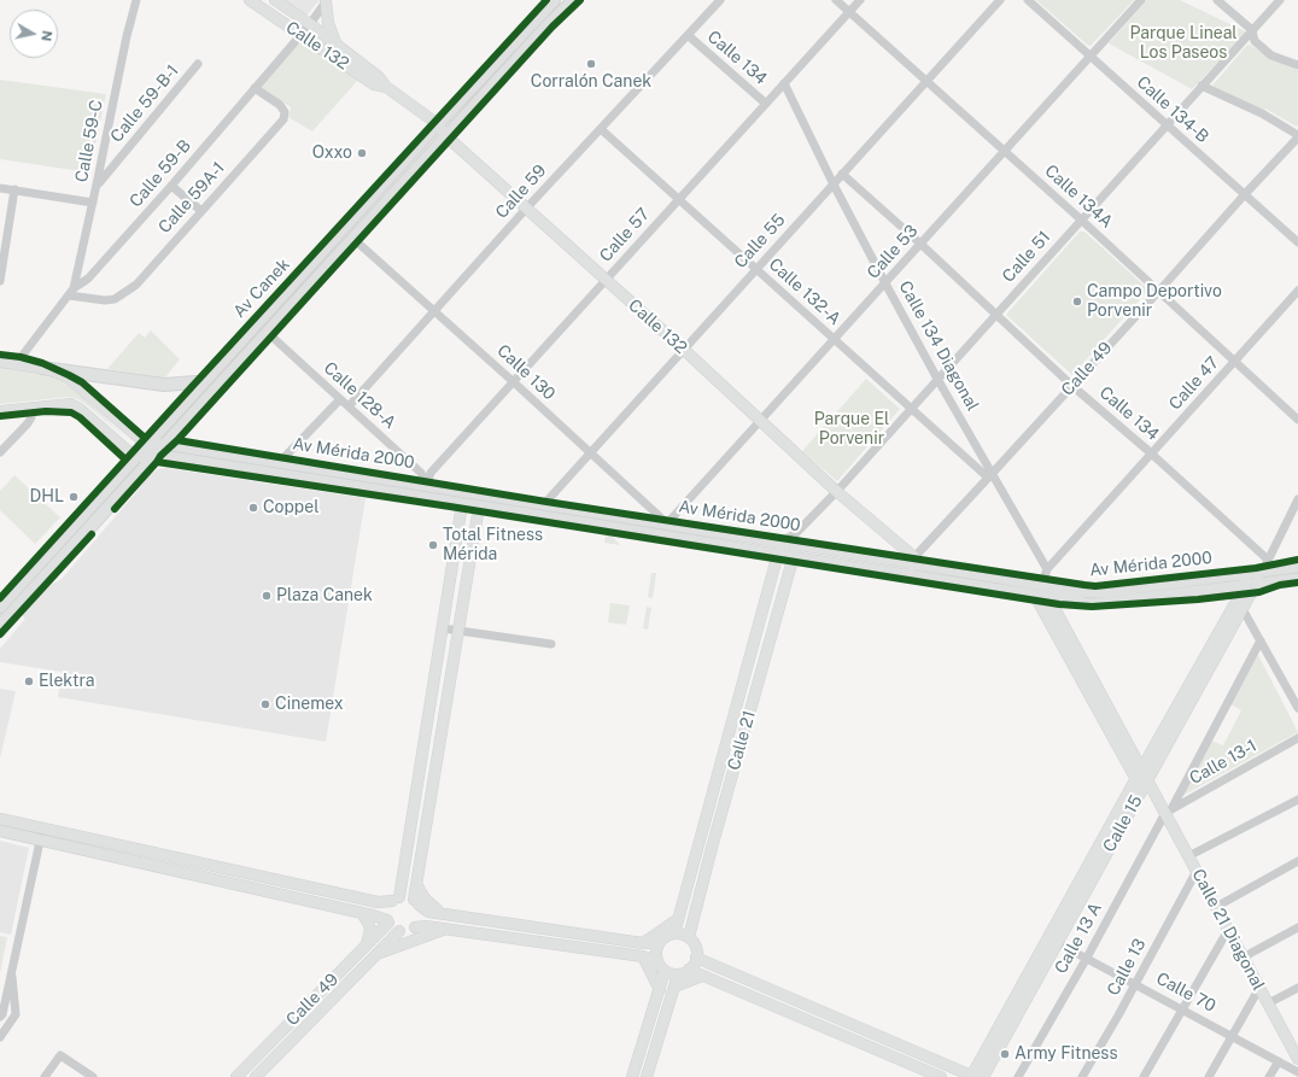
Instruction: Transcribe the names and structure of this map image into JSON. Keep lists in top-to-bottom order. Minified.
{"streets":{"street":["Calle 132","Calle 134","Calle 59-B-1","Calle 134-B","Calle 59-C","Calle 59-B","Calle 59","Calle 134A","Calle 59A-1","Calle 57","Calle 55","Calle 53","Calle 51","Calle 132-A","Calle 134 Diagonal","Calle 49","Calle 130","Calle 47","Calle 128-A","Calle 21","Calle 13-1","Calle 15","Calle 21 Diagonal","Calle 13 A","Calle 13","Calle 70"],"cycle path":["Av Canek","Av Mérida 2000"]},"crossings":[["Calle 132","Calle 59-B"],["Calle 132","Calle 59"],["Calle 132","Calle 57"],["Calle 132","Calle 55"],["Calle 132","Calle 53"],["Calle 132","Calle 51"],["Calle 132","Calle 49"],["Calle 134","Calle 59"],["Calle 134","Calle 57"],["Calle 134","Calle 55"],["Calle 134","Calle 53"],["Calle 134","Calle 51"],["Calle 134","Calle 49"],["Calle 134","Calle 47"],["Calle 59-B-1","Calle 59-C"],["Calle 134-B","Calle 53"],["Calle 134-B","Calle 51"],["Calle 134-B","Calle 49"],["Calle 59-C","Calle 59-B"],["Calle 59-C","Calle 59A-1"],["Calle 59-B","Calle 59A-1"],["Calle 59","Calle 132-A"],["Calle 59","Calle 130"],["Calle 59","Calle 128-A"],["Calle 134A","Calle 57"],["Calle 134A","Calle 55"],["Calle 134A","Calle 53"],["Calle 134A","Calle 51"],["Calle 134A","Calle 49"],["Calle 134A","Calle 47"],["Calle 57","Calle 132-A"],["Calle 57","Calle 134 Diagonal"],["Calle 57","Calle 130"],["Calle 57","Calle 128-A"],["Calle 55","Calle 132-A"],["Calle 55","Calle 134 Diagonal"],["Calle 55","Calle 130"],["Calle 53","Calle 132-A"],["Calle 53","Calle 134 Diagonal"],["Calle 53","Calle 130"],["Calle 51","Calle 132-A"],["Calle 51","Calle 134 Diagonal"],["Calle 51","Calle 21"],["Calle 132-A","Calle 134 Diagonal"],["Calle 132-A","Calle 49"],["Calle 134 Diagonal","Calle 49"],["Calle 134 Diagonal","Calle 47"],["Calle 13-1","Calle 21 Diagonal"],["Calle 13-1","Calle 13 A"],["Calle 15","Calle 21 Diagonal"],["Calle 15","Calle 70"],["Calle 21 Diagonal","Calle 13 A"],["Calle 21 Diagonal","Calle 13"],["Calle 13 A","Calle 70"],["Calle 13","Calle 70"]],"parks":["Parque Lineal Los Paseos","Parque El Porvenir"],"places":["Corralón Canek","Oxxo","Campo Deportivo Porvenir","DHL","Coppel","Total Fitness Mérida","Plaza Canek","Elektra","Cinemex","Army Fitness"],"north":"right"}
